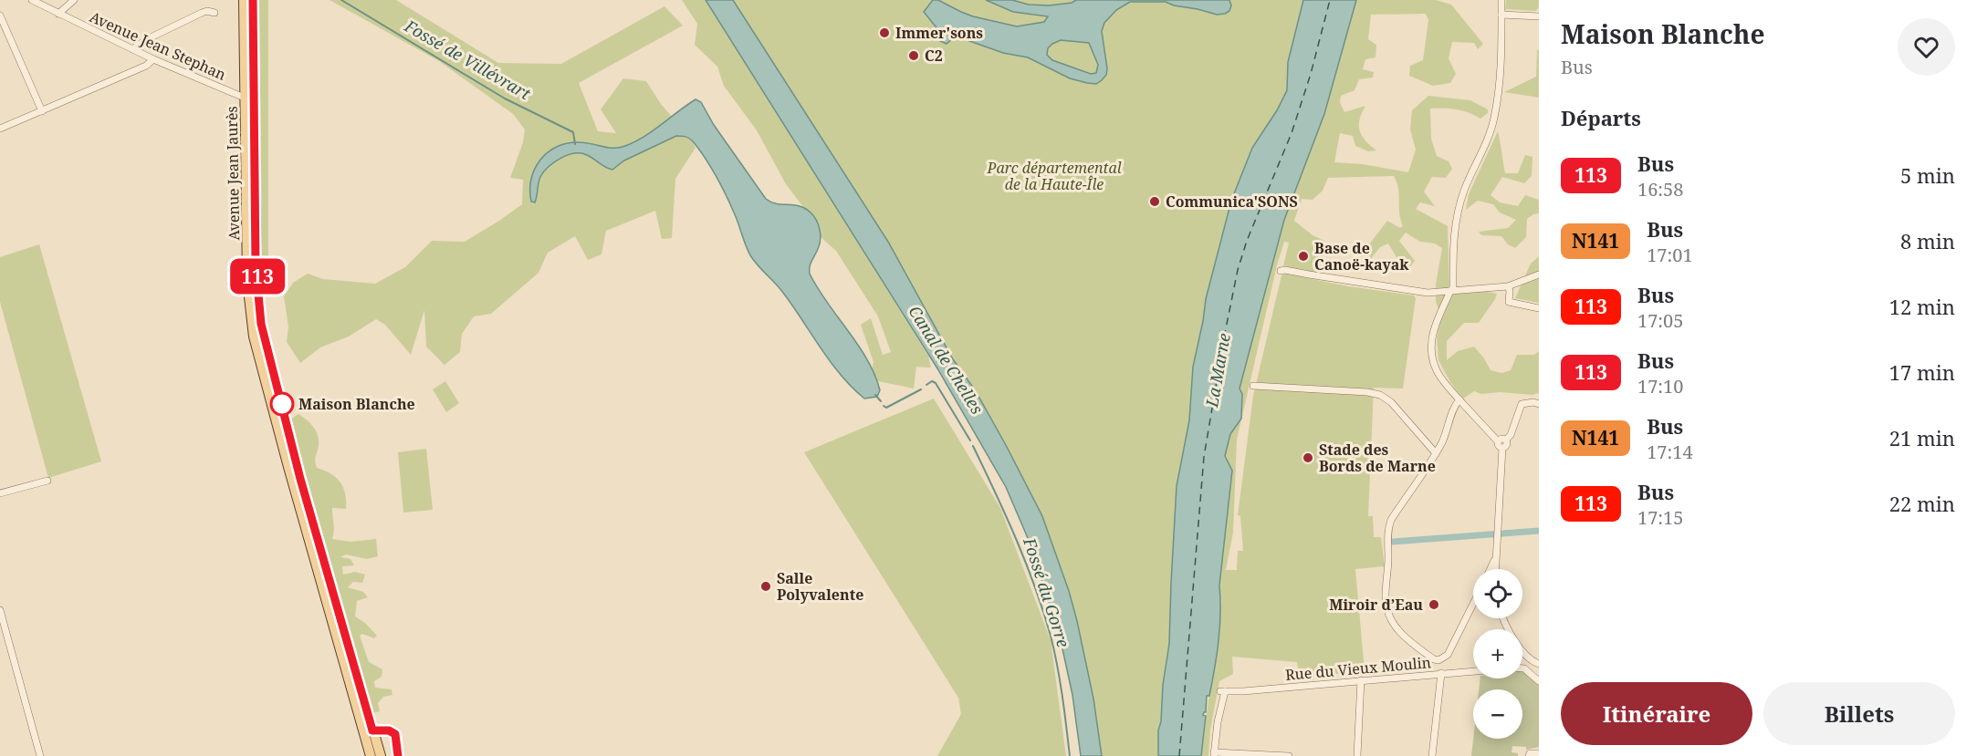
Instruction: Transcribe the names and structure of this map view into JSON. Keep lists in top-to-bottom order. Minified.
{"streets":{"main road":["Avenue Jean Jaurès"],"street":["Avenue Jean Stephan","Rue du Vieux Moulin"]},"crossings":[["Avenue Jean Stephan","Avenue Jean Jaurès"]],"water":["Fossé de Villévrart","Canal de Chelles","La Marne","Fossé du Gorre"],"parks":["Parc départemental de la Haute-Île"],"places":["Immer'sons","C2","Communica'SONS","Base de Canoë-kayak","Maison Blanche","Stade des Bords de Marne","Salle Polyvalente","Miroir d’Eau"],"lines":["bus line 113"],"page":{"on_map":"113","heading":[["Maison Blanche","Bus"],"Départs"],"list":[{"mark":"113","name":"Bus","note":"16:58","value":"5 min"},{"mark":"N141","name":"Bus","note":"17:01","value":"8 min"},{"mark":"113","name":"Bus","note":"17:05","value":"12 min"},{"mark":"113","name":"Bus","note":"17:10","value":"17 min"},{"mark":"N141","name":"Bus","note":"17:14","value":"21 min"},{"mark":"113","name":"Bus","note":"17:15","value":"22 min"}],"map_buttons":["+","−"],"buttons":["Itinéraire","Billets"]}}
